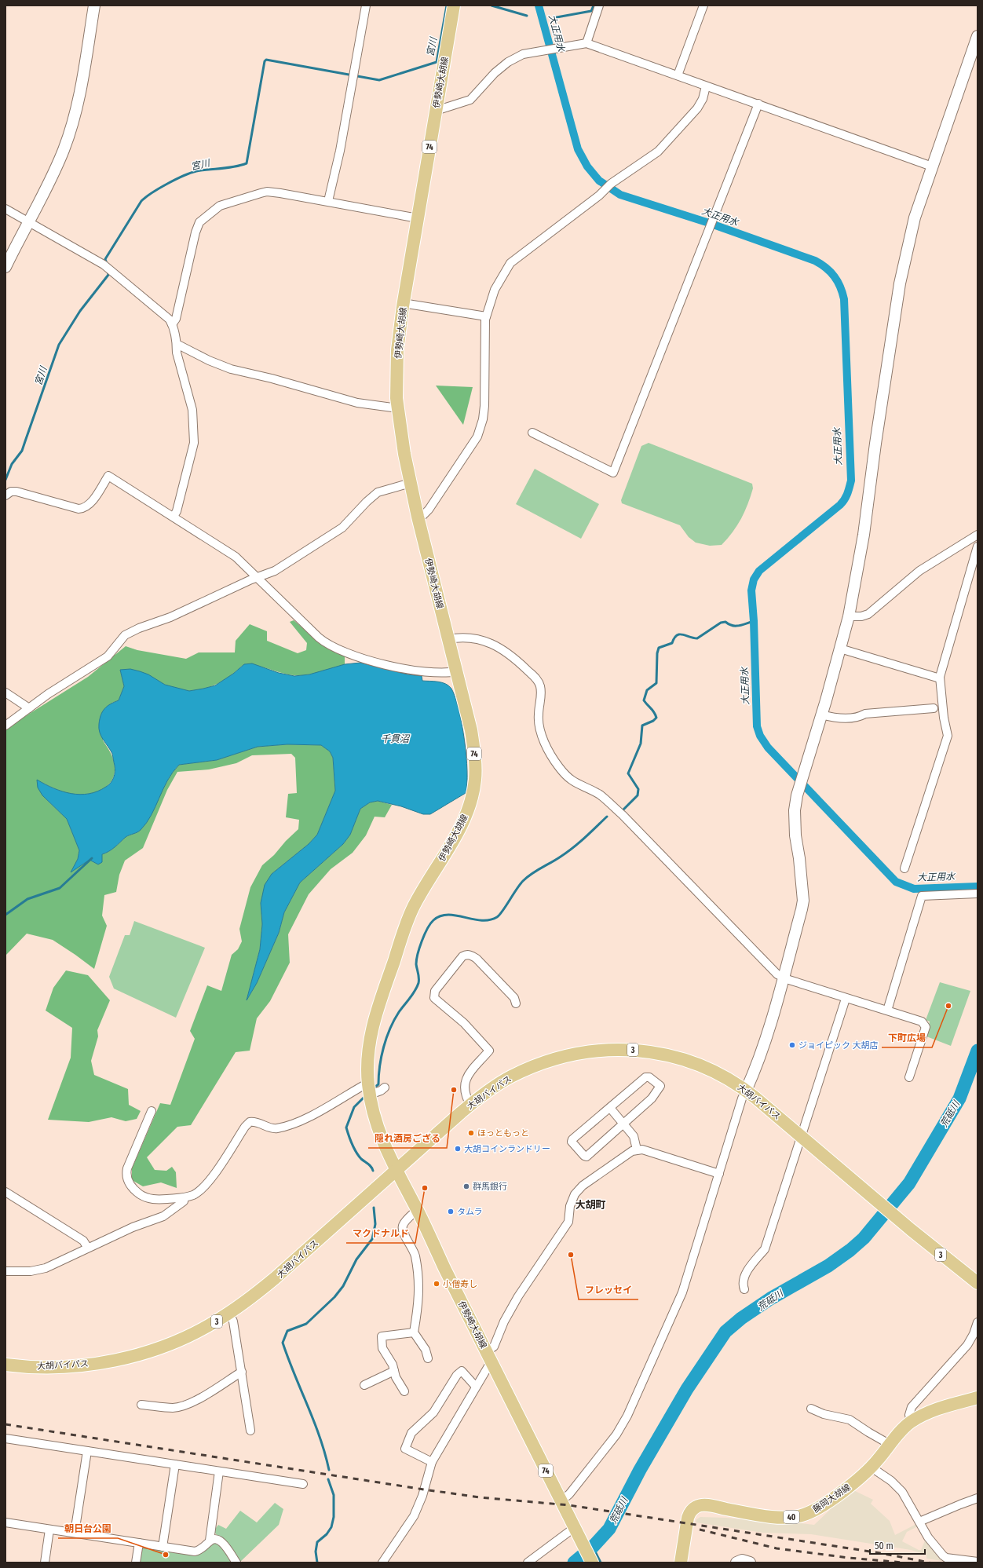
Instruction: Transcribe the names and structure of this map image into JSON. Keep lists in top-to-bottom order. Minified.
{"streets":{"main road":["伊勢崎大胡線","74","3","大胡バイパス","藤岡大胡線","40"]},"crossings":[["伊勢崎大胡線","大胡バイパス"]],"districts":["大胡町"],"water":["大正用水","宮川","千貫沼","荒砥川"],"places":["下町広場","ジョイピック 大胡店","隠れ酒房ござる","ほっともっと","大胡コインランドリー","群馬銀行","マクドナルド","タムラ","フレッセイ","小僧寿し","朝日台公園"],"scale_bar":"50 m"}
